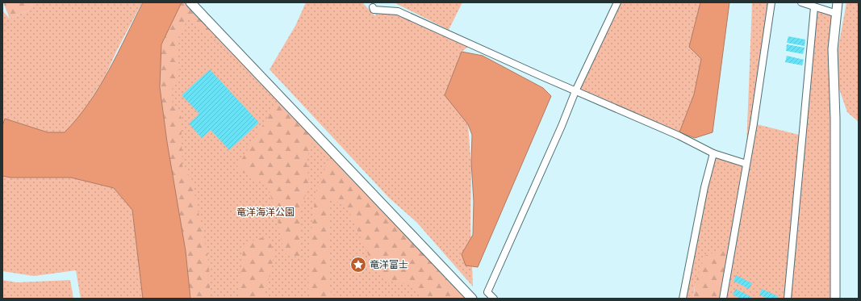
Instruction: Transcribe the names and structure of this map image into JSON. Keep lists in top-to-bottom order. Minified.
{"parks":["竜洋海洋公園"],"places":{"place":["竜洋富士"]}}
